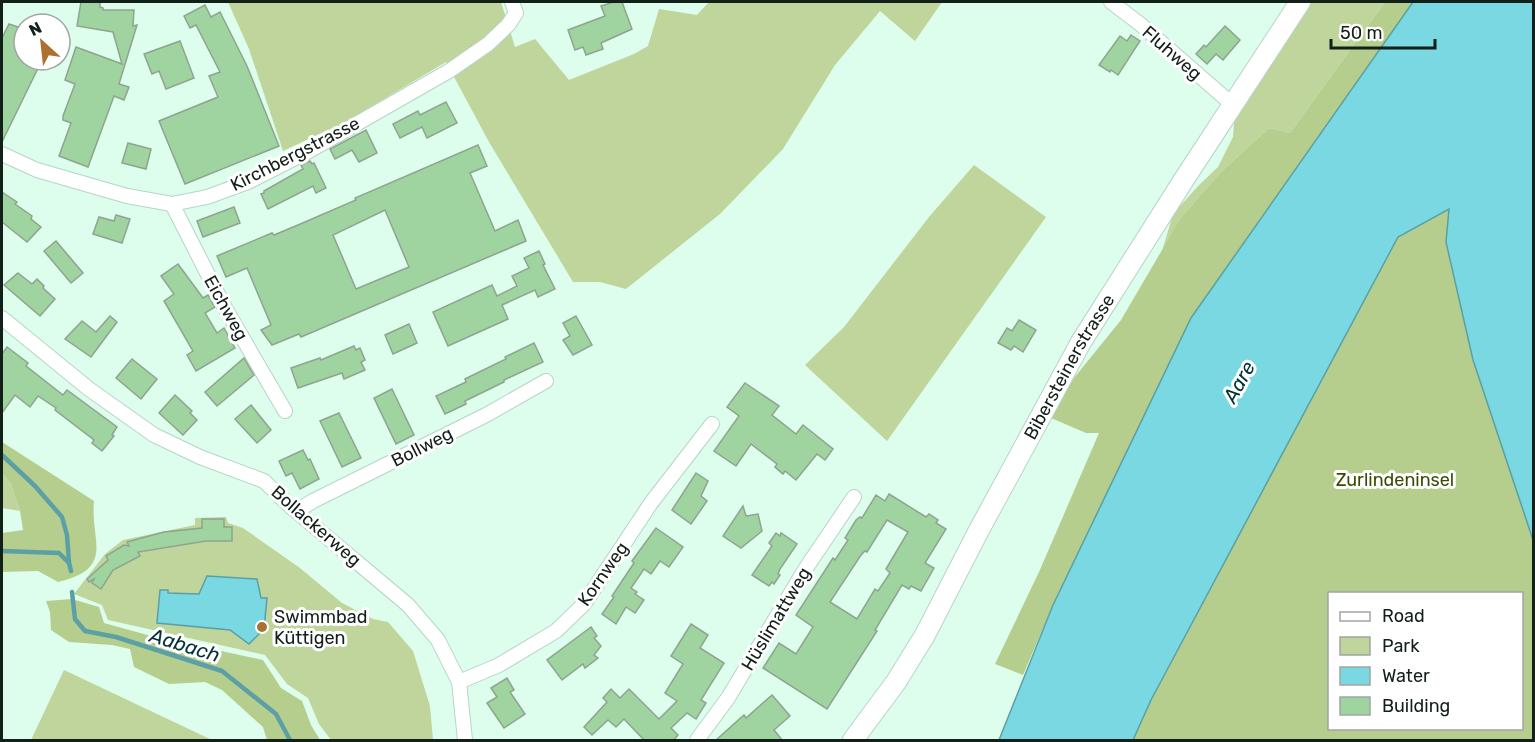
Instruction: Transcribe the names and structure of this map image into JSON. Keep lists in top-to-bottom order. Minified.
{"streets":{"main road":["Bibersteinerstrasse"],"street":["Fluhweg","Kirchbergstrasse","Eichweg","Bollweg","Bollackerweg","Kornweg","Hüslimattweg"]},"crossings":[["Fluhweg","Bibersteinerstrasse"],["Kirchbergstrasse","Eichweg"],["Bollweg","Bollackerweg"],["Bollackerweg","Kornweg"]],"water":["Aare","Aabach"],"parks":["Zurlindeninsel"],"places":["Swimmbad Küttigen"],"legend":["Road","Park","Water","Building"],"scale_bar":"50 m","north":"top left"}
